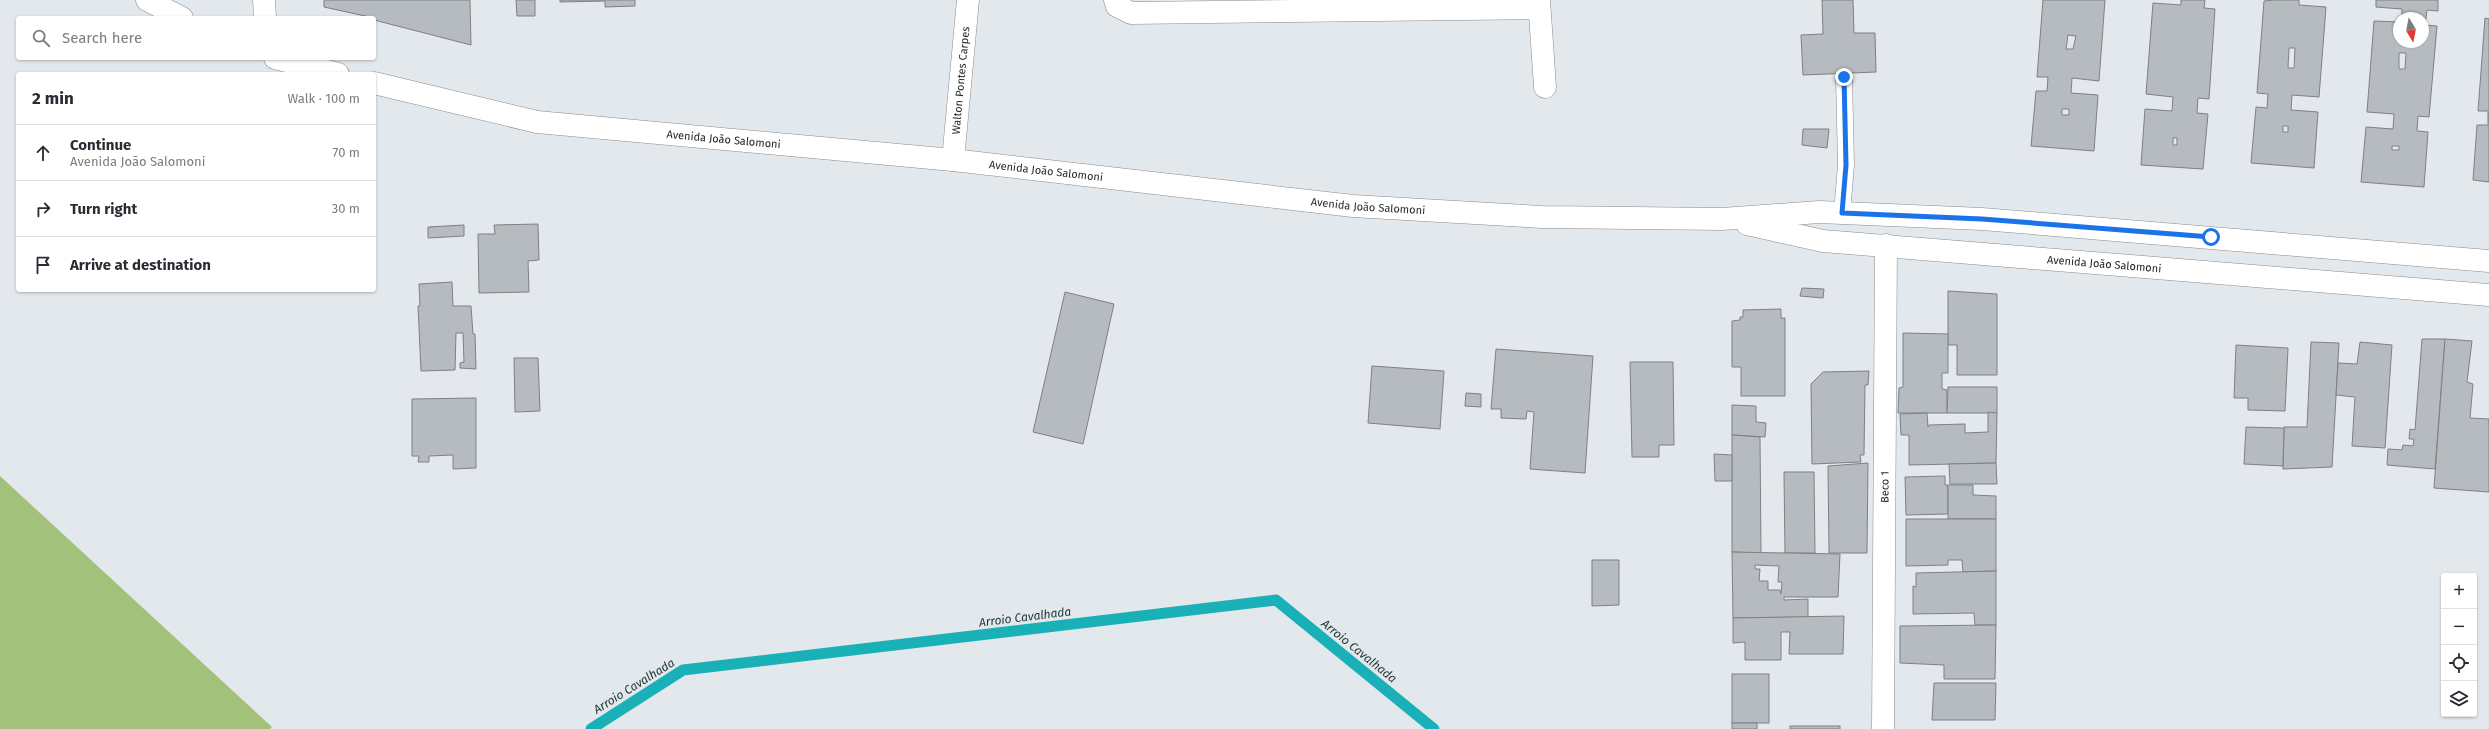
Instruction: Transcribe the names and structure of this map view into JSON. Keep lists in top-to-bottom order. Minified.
{"streets":{"main road":["Walton Pontes Carpes","Avenida João Salomoni","Beco 1"]},"crossings":[["Walton Pontes Carpes","Avenida João Salomoni"],["Avenida João Salomoni","Beco 1"]],"water":["Arroio Cavalhada"],"north":"bottom","page":{"search":"Search here","heading":["2 min","Walk · 100 m"],"list":[["Continue","Avenida João Salomoni","70 m"],["Turn right","30 m"],"Arrive at destination"],"map_buttons":["+","−"]}}
